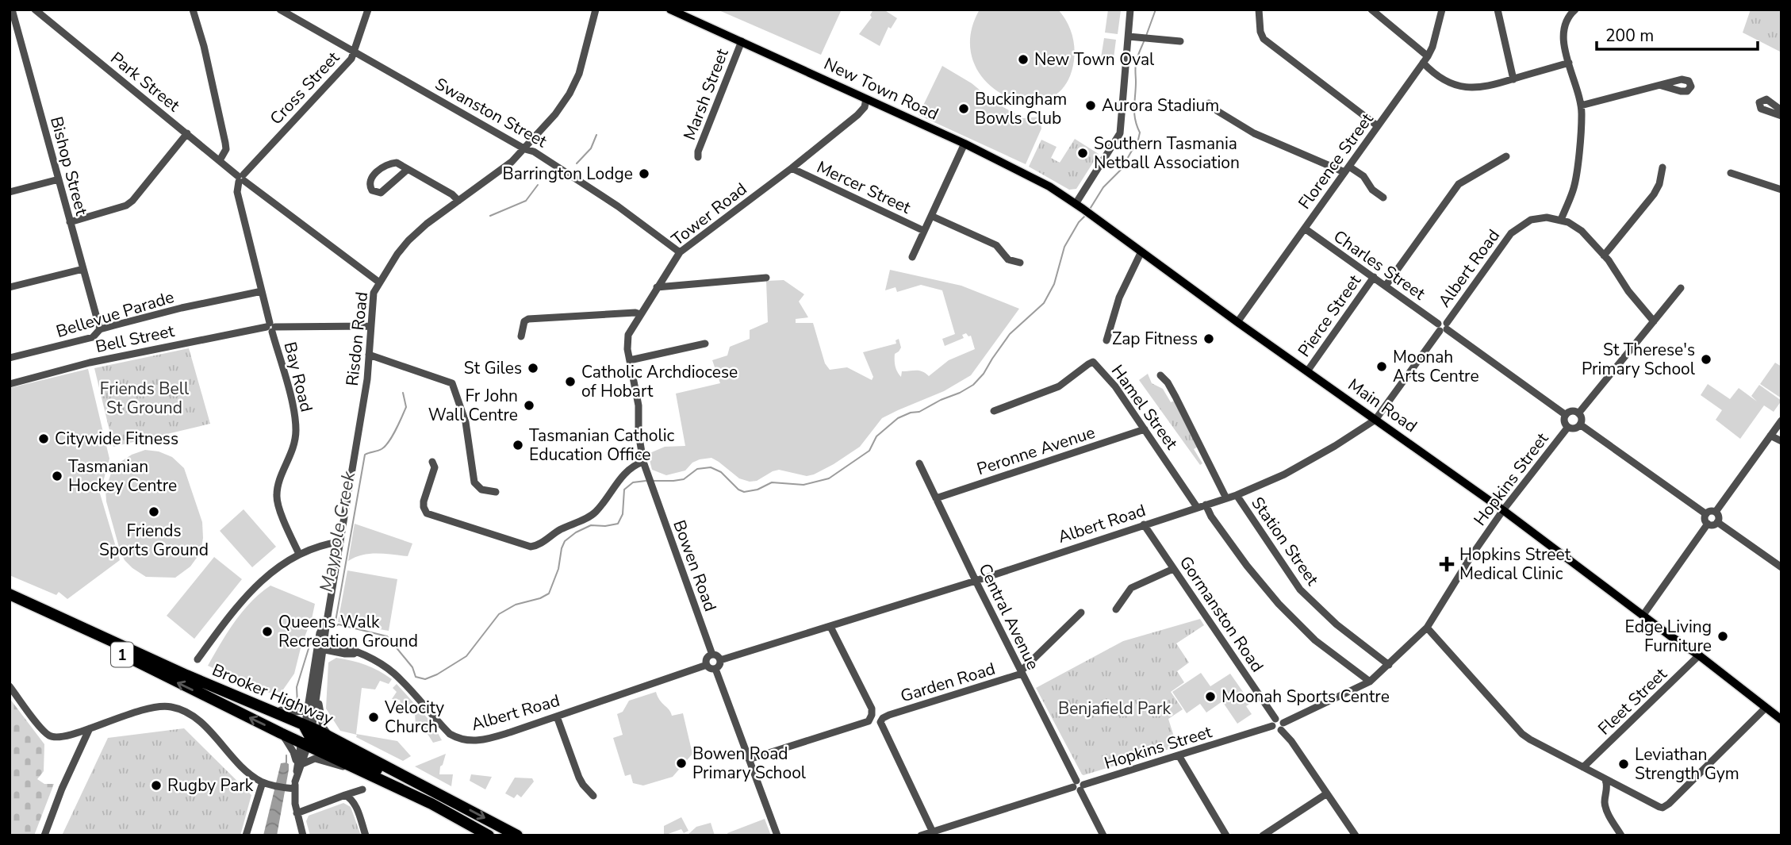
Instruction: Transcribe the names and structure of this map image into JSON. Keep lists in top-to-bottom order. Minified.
{"streets":{"highway":["1","Brooker Highway"],"main road":["New Town Road","Main Road"],"street":["Park Street","Cross Street","Marsh Street","Swanston Street","Florence Street","Bishop Street","Mercer Street","Tower Road","Charles Street","Albert Road","Bellevue Parade","Pierce Street","Bell Street","Risdon Road","Bay Road","Hamel Street","Peronne Avenue","Hopkins Street","Station Street","Bowen Road","Gormanston Road","Central Avenue","Garden Road","Fleet Street"]},"crossings":[["Park Street","Cross Street"],["Park Street","Risdon Road"],["Park Street","Bay Road"],["Cross Street","Swanston Street"],["Cross Street","Bay Road"],["New Town Road","Marsh Street"],["New Town Road","Tower Road"],["New Town Road","Main Road"],["Swanston Street","Tower Road"],["Swanston Street","Risdon Road"],["Florence Street","Charles Street"],["Florence Street","Main Road"],["Bishop Street","Bellevue Parade"],["Mercer Street","Tower Road"],["Tower Road","Bowen Road"],["Charles Street","Albert Road"],["Charles Street","Pierce Street"],["Charles Street","Hopkins Street"],["Albert Road","Risdon Road"],["Albert Road","Main Road"],["Albert Road","Hamel Street"],["Albert Road","Station Street"],["Albert Road","Bowen Road"],["Albert Road","Gormanston Road"],["Albert Road","Central Avenue"],["Bellevue Parade","Bay Road"],["Pierce Street","Main Road"],["Bell Street","Risdon Road"],["Bell Street","Bay Road"],["Risdon Road","Brooker Highway"],["Main Road","Hopkins Street"],["Main Road","Fleet Street"],["Hamel Street","Peronne Avenue"],["Peronne Avenue","Central Avenue"],["Hopkins Street","Station Street"],["Hopkins Street","Gormanston Road"],["Hopkins Street","Central Avenue"],["Hopkins Street","Garden Road"],["Central Avenue","Garden Road"]],"water":["Maypole Creek"],"parks":["Friends Bell St Ground","Benjafield Park"],"places":{"other":["New Town Oval","Aurora Stadium","Buckingham Bowls Club","Southern Tasmania Netball Association","Barrington Lodge","Zap Fitness","St Therese's Primary School","Moonah Arts Centre","St Giles","Catholic Archdiocese of Hobart","Fr John Wall Centre","Citywide Fitness","Tasmanian Catholic Education Office","Tasmanian Hockey Centre","Friends Sports Ground","Queens Walk Recreation Ground","Edge Living Furniture","Moonah Sports Centre","Velocity Church","Bowen Road Primary School","Leviathan Strength Gym","Rugby Park"],"health":["Hopkins Street Medical Clinic"]},"scale_bar":"200 m"}
